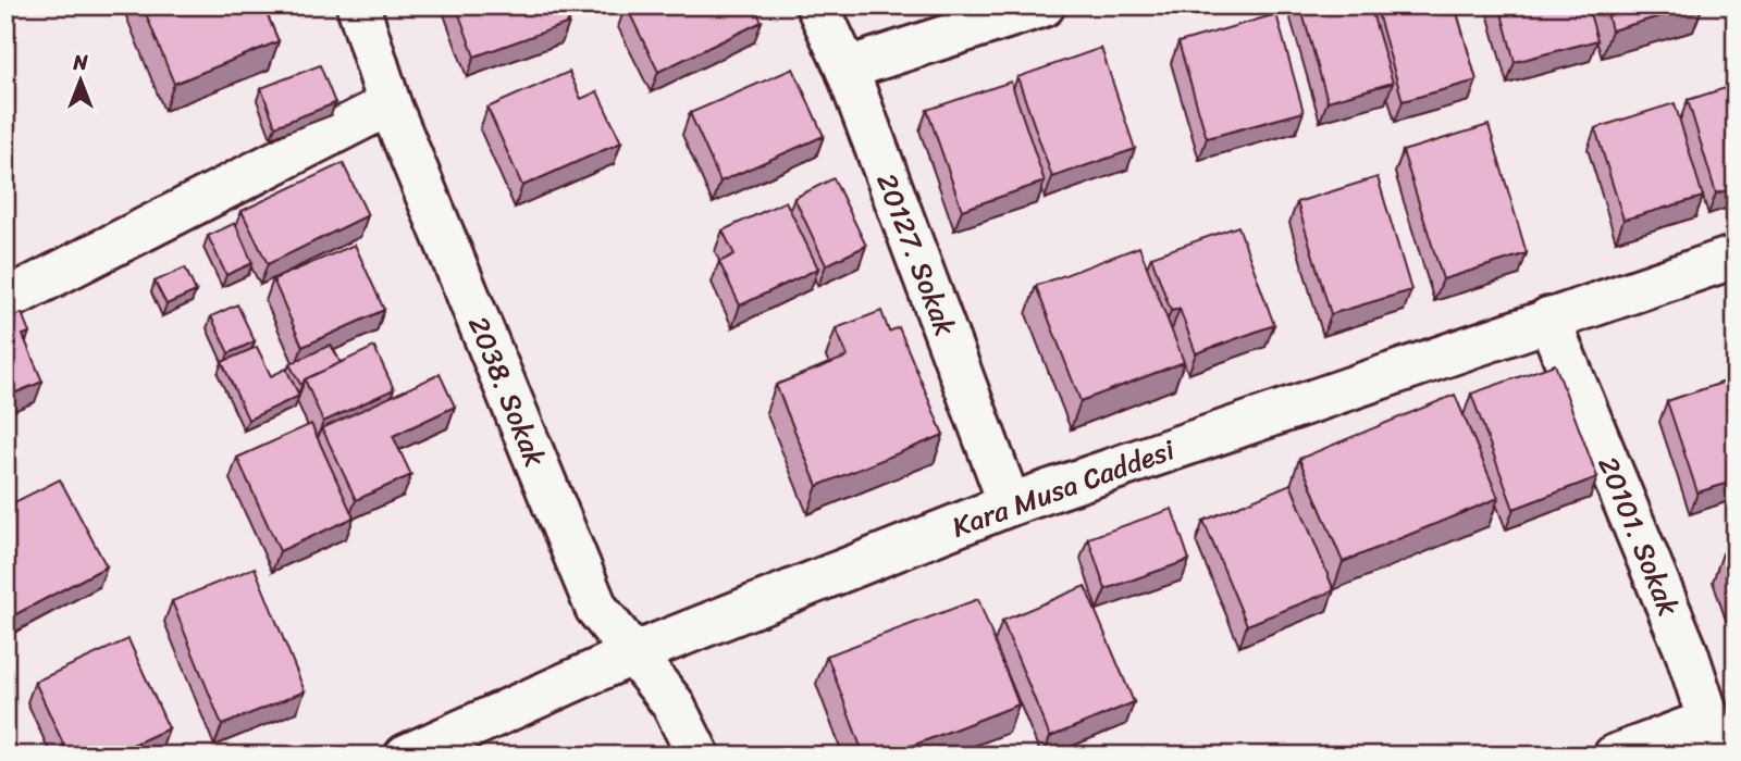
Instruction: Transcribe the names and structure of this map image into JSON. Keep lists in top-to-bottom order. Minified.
{"streets":{"street":["20127. Sokak","2038. Sokak","Kara Musa Caddesi","20101. Sokak"]},"crossings":[["20127. Sokak","Kara Musa Caddesi"],["2038. Sokak","Kara Musa Caddesi"],["Kara Musa Caddesi","20101. Sokak"]],"north":"top"}
